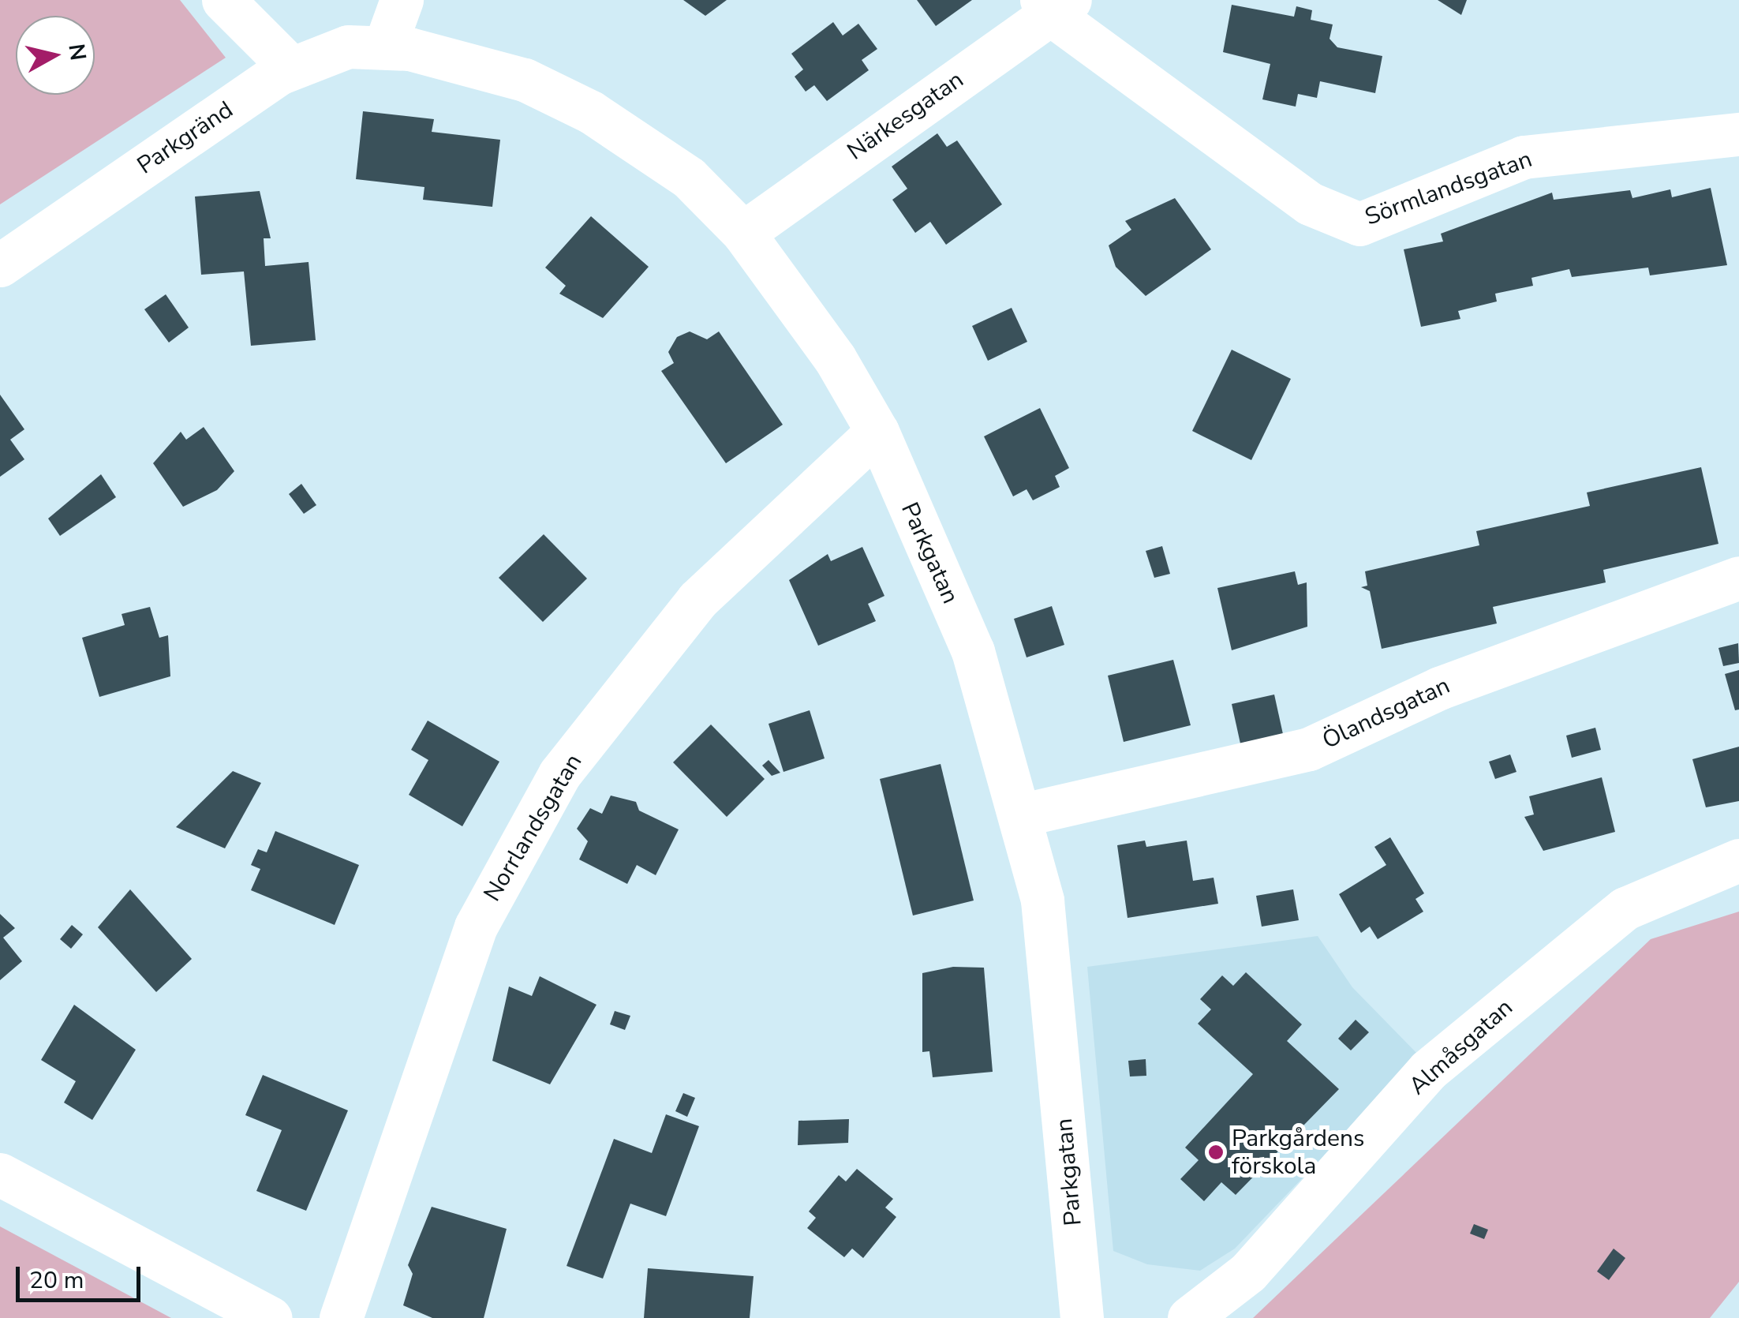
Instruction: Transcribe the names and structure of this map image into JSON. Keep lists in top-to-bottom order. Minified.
{"streets":{"street":["Närkesgatan","Parkgränd","Sörmlandsgatan","Parkgatan","Ölandsgatan","Norrlandsgatan","Almåsgatan"]},"crossings":[["Närkesgatan","Sörmlandsgatan"],["Närkesgatan","Parkgatan"],["Parkgränd","Parkgatan"],["Parkgatan","Ölandsgatan"],["Parkgatan","Norrlandsgatan"]],"places":["Parkgårdens förskola"],"scale_bar":"20 m","north":"right"}
